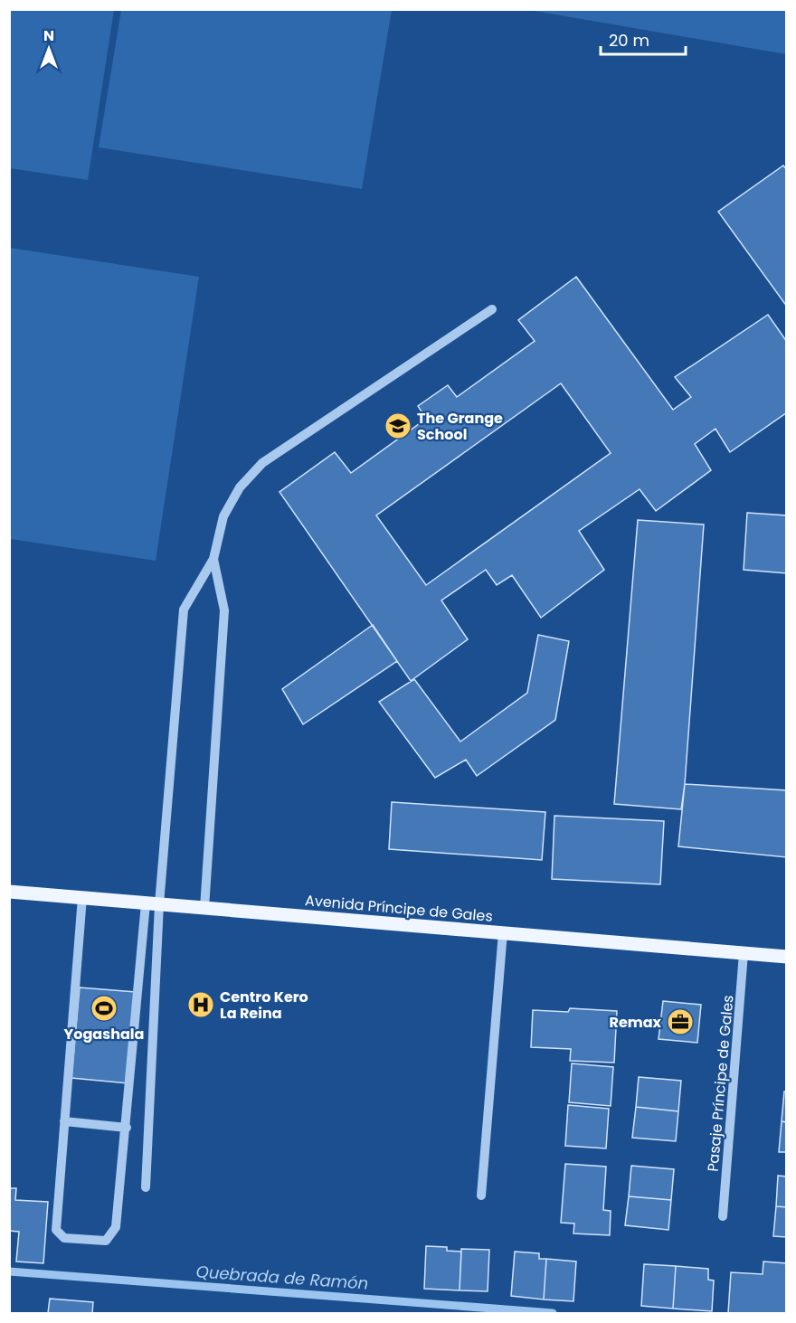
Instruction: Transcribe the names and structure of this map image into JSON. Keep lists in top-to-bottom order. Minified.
{"streets":{"main road":["Avenida Príncipe de Gales"],"street":["Pasaje Príncipe de Gales"]},"crossings":[["Avenida Príncipe de Gales","Pasaje Príncipe de Gales"]],"water":["Quebrada de Ramón"],"places":{"school or university":["The Grange School"],"hospital":["Centro Kero La Reina"],"sports":["Yogashala"],"office":["Remax"]},"scale_bar":"20 m","north":"top"}
